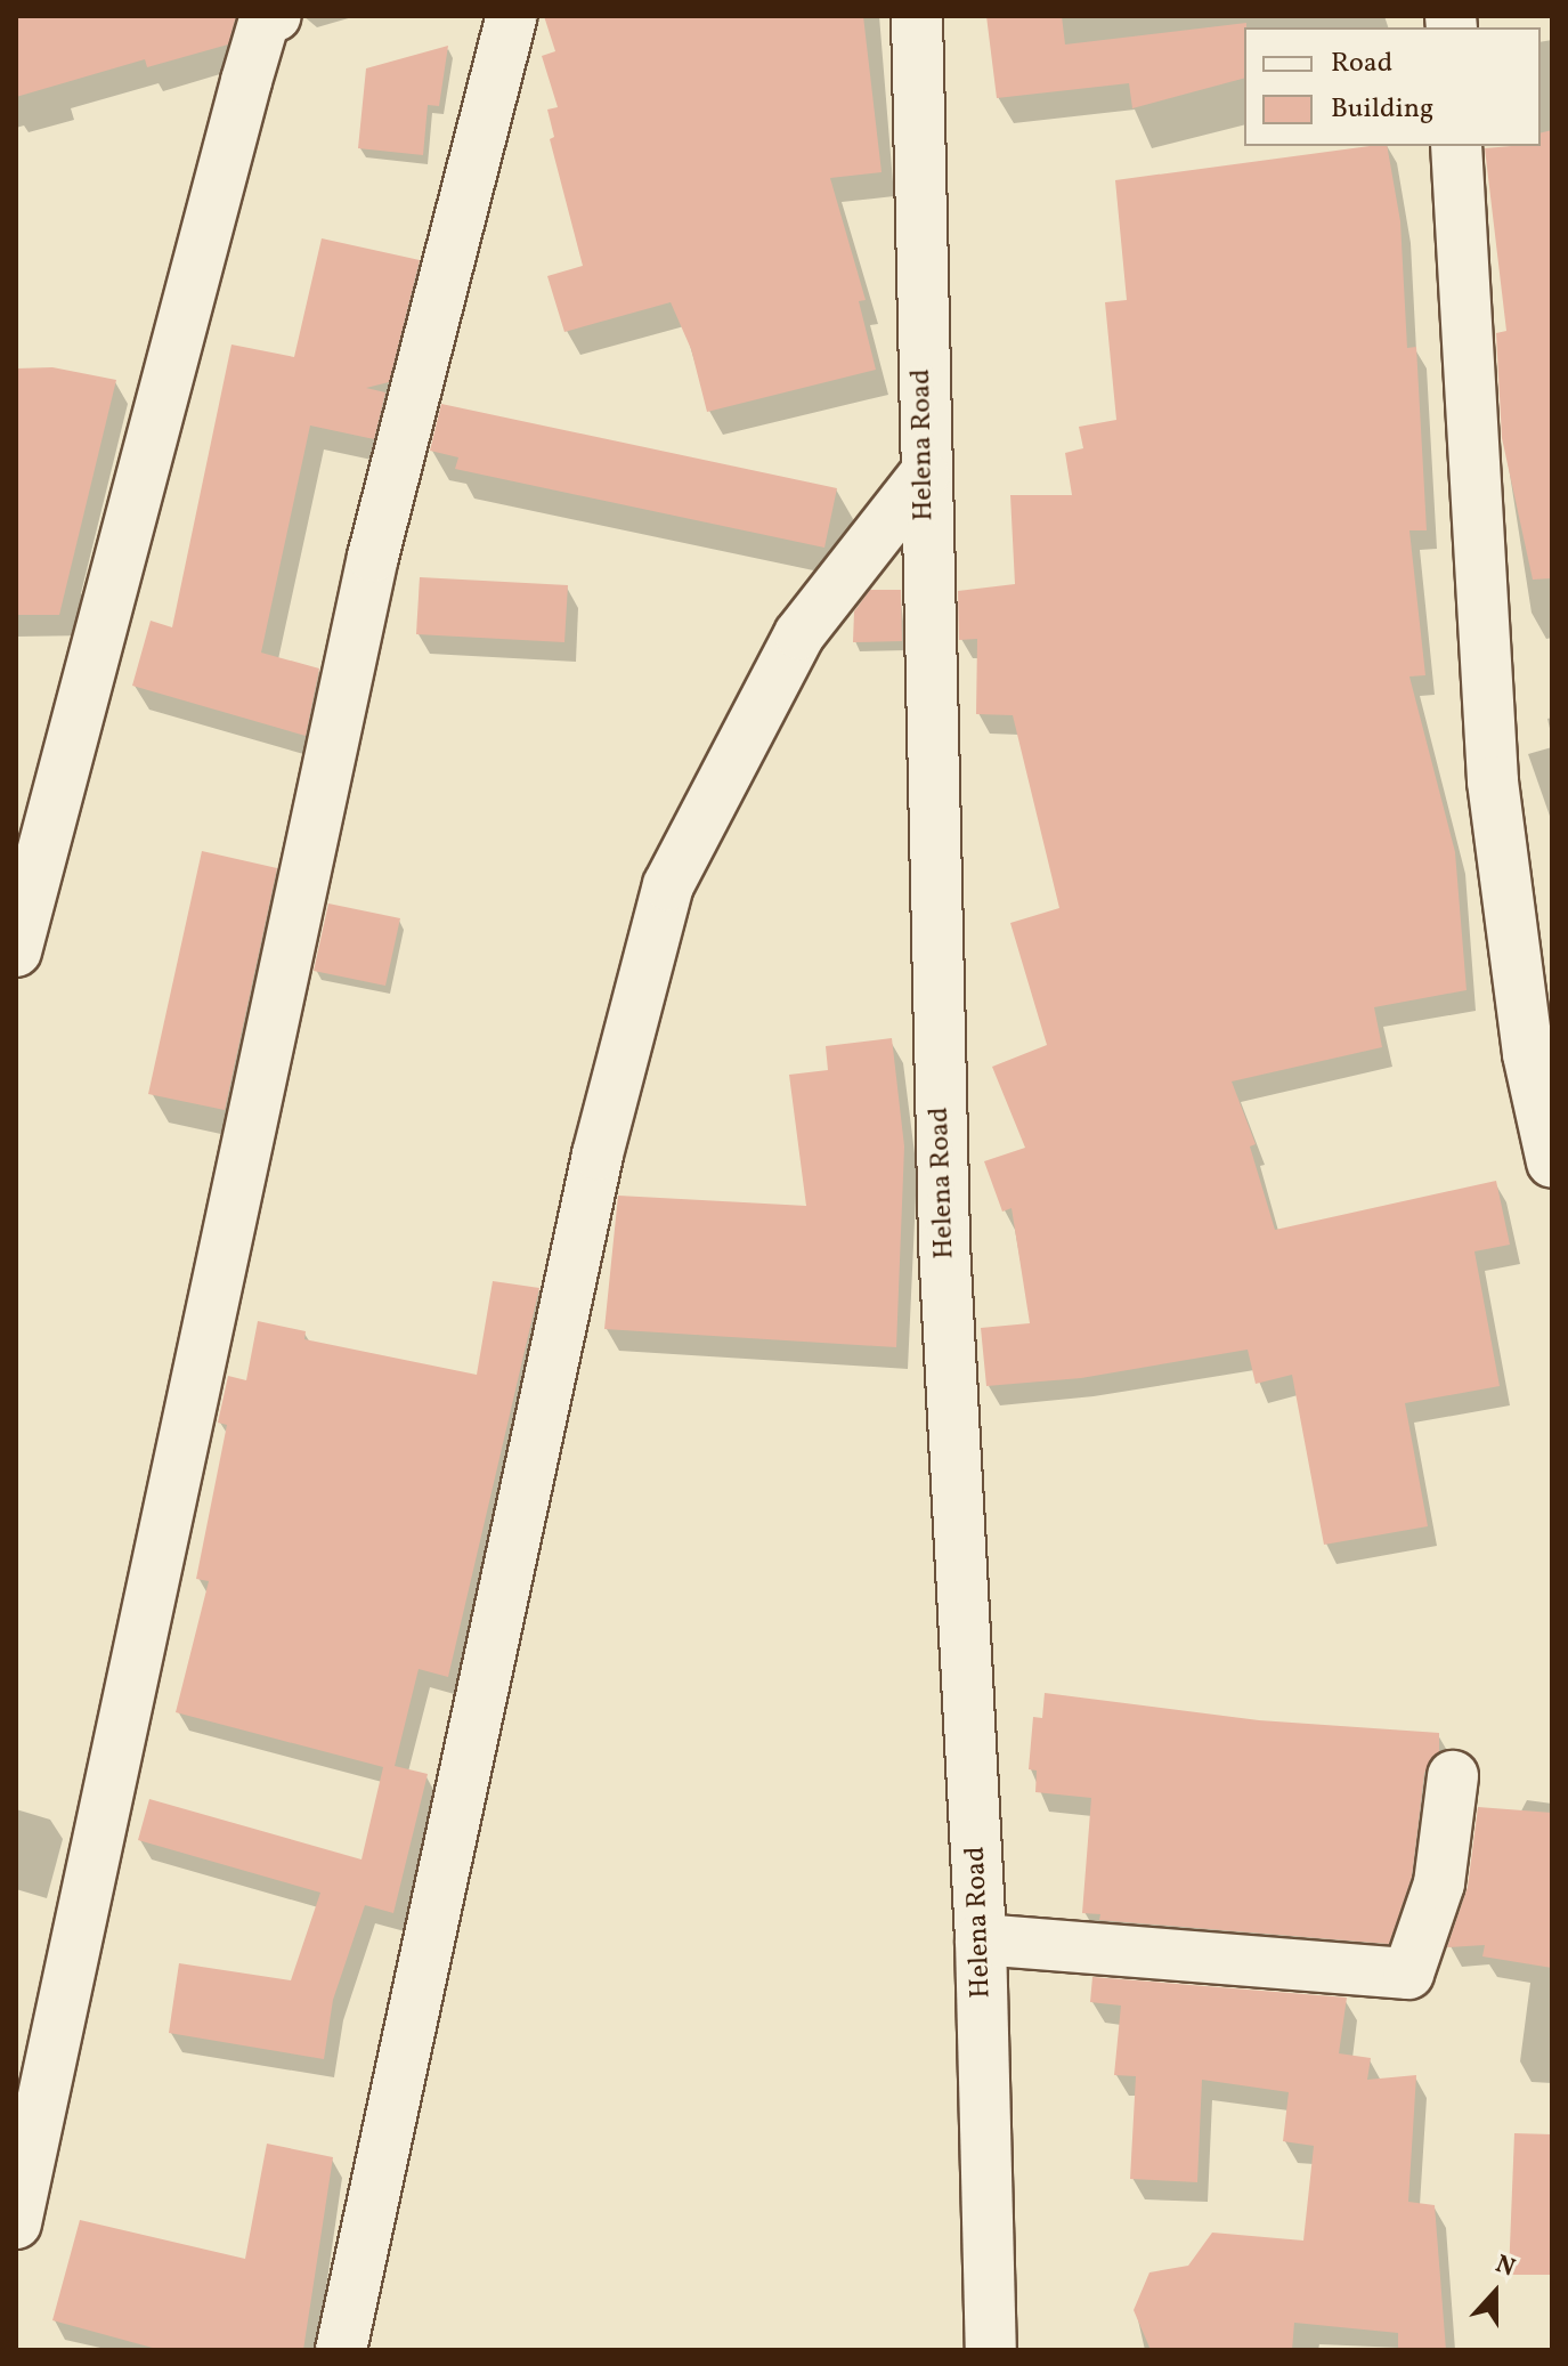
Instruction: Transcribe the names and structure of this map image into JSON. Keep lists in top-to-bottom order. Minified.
{"streets":{"street":["Helena Road"]},"legend":["Road","Building"],"north":"top"}
